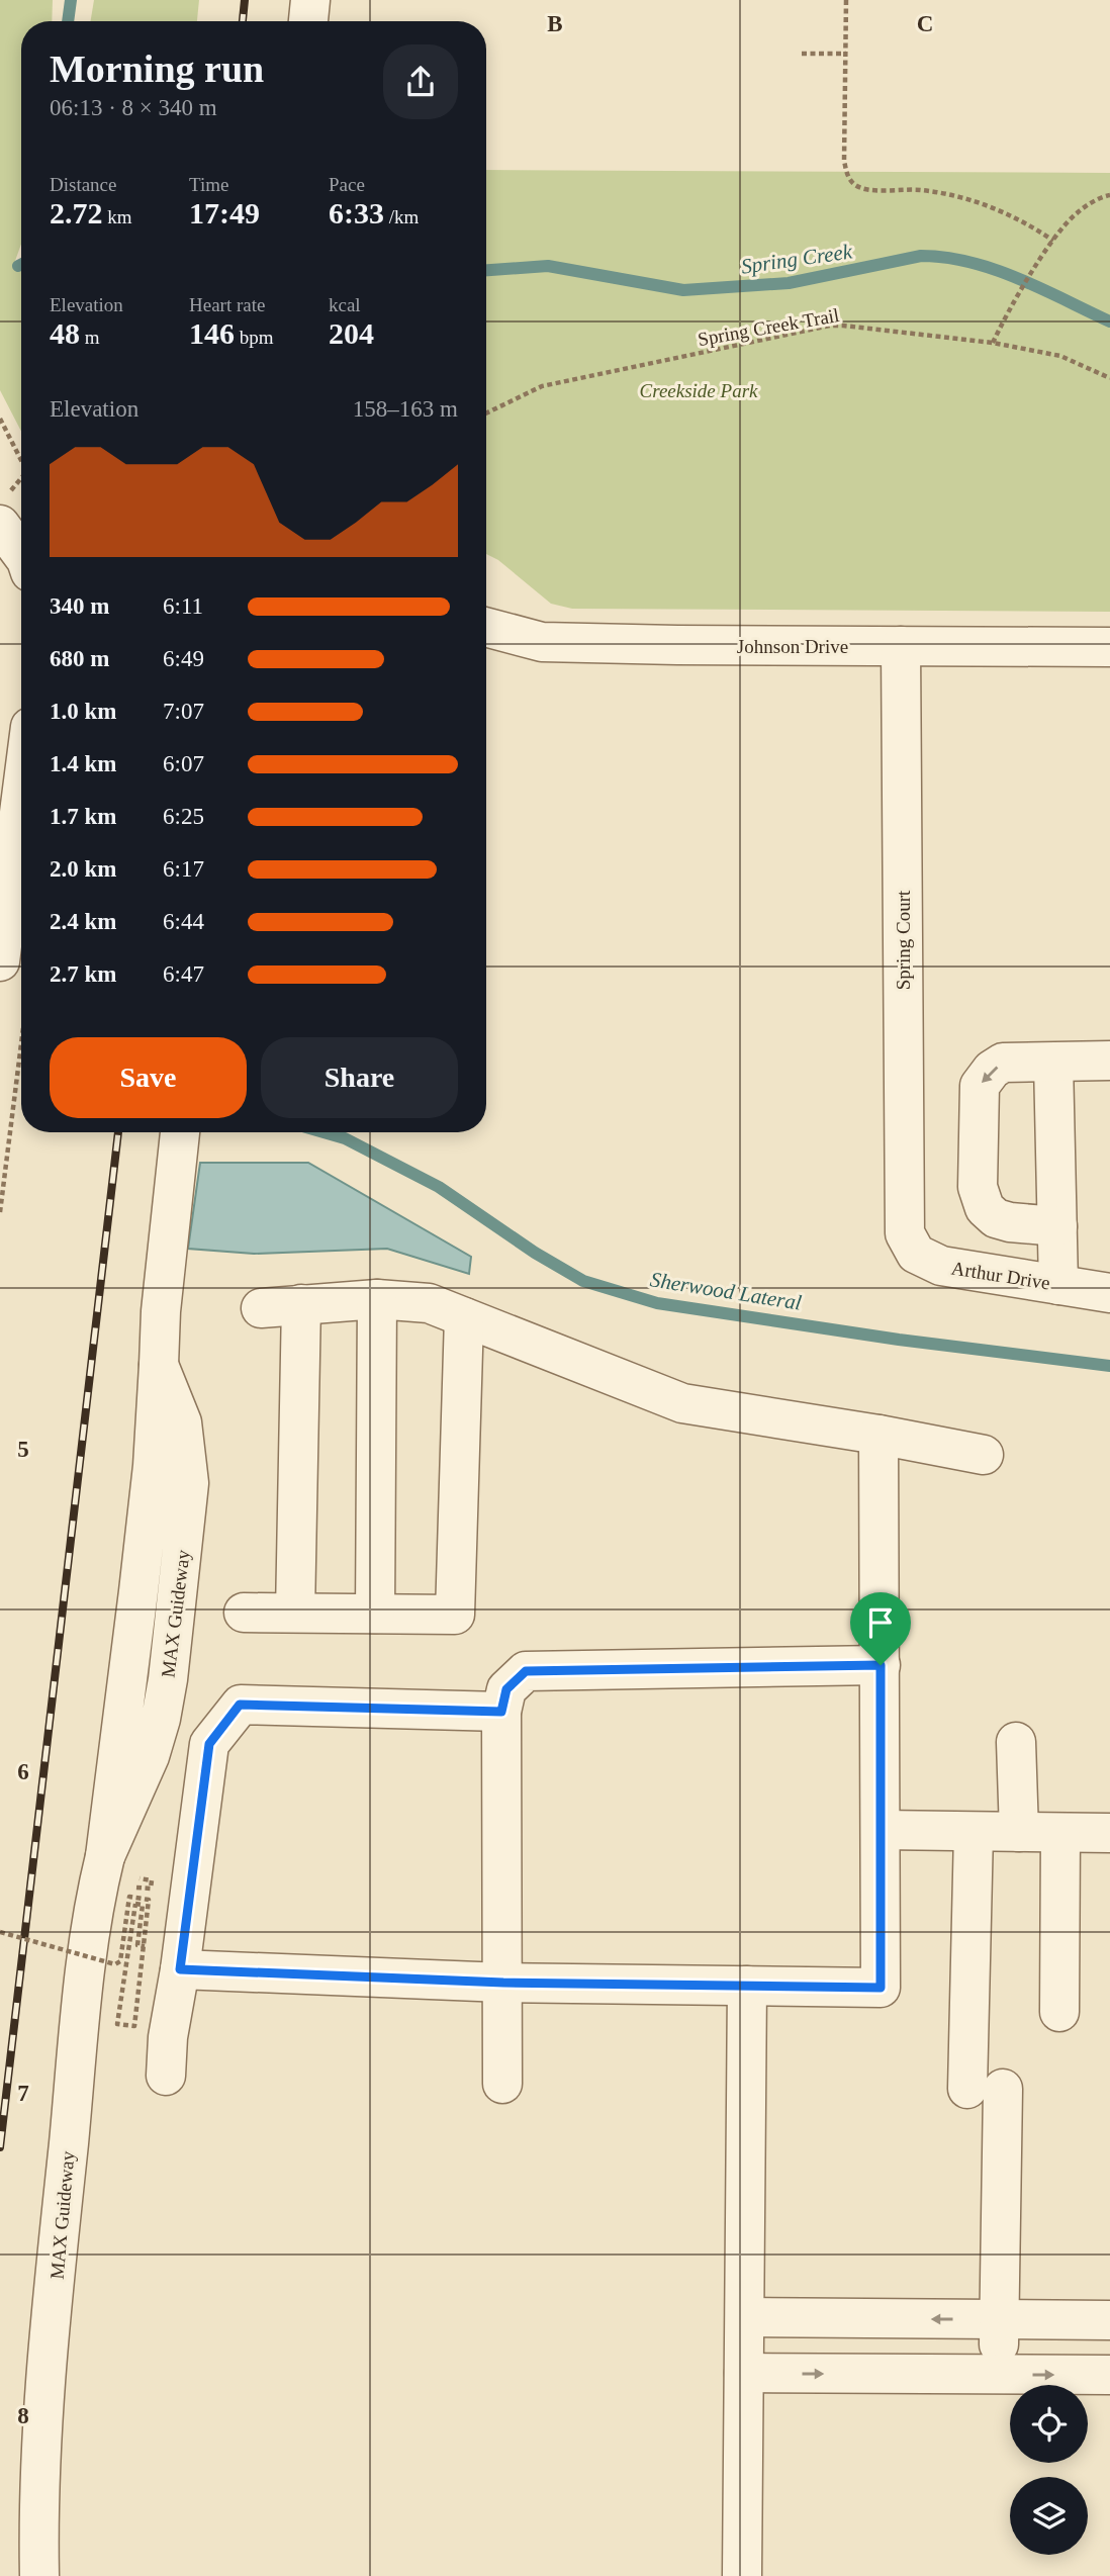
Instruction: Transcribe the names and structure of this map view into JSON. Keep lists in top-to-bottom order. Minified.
{"streets":{"street":["Johnson Drive","Spring Court","Arthur Drive","MAX Guideway"],"path":["Spring Creek Trail"]},"crossings":[["Johnson Drive","Spring Court"],["Spring Court","Arthur Drive"]],"water":["Spring Creek","Sherwood Lateral"],"parks":["Creekside Park"],"page":{"heading":["Morning run","06:13 · 8 × 340 m"],"stats":[["Distance","2.72 km"],["Time","17:49"],["Pace","6:33 /km"],["Elevation","48 m"],["Heart rate","146 bpm"],["kcal","204"]],"chart":["Elevation","158–163 m"],"list":[{"name":"340 m","note":"6:11"},{"name":"680 m","note":"6:49"},{"name":"1.0 km","note":"7:07"},{"name":"1.4 km","note":"6:07"},{"name":"1.7 km","note":"6:25"},{"name":"2.0 km","note":"6:17"},{"name":"2.4 km","note":"6:44"},{"name":"2.7 km","note":"6:47"}],"buttons":["Save","Share"]},"grid":{"columns":["B","C"],"rows":["5","6","7","8"]}}
